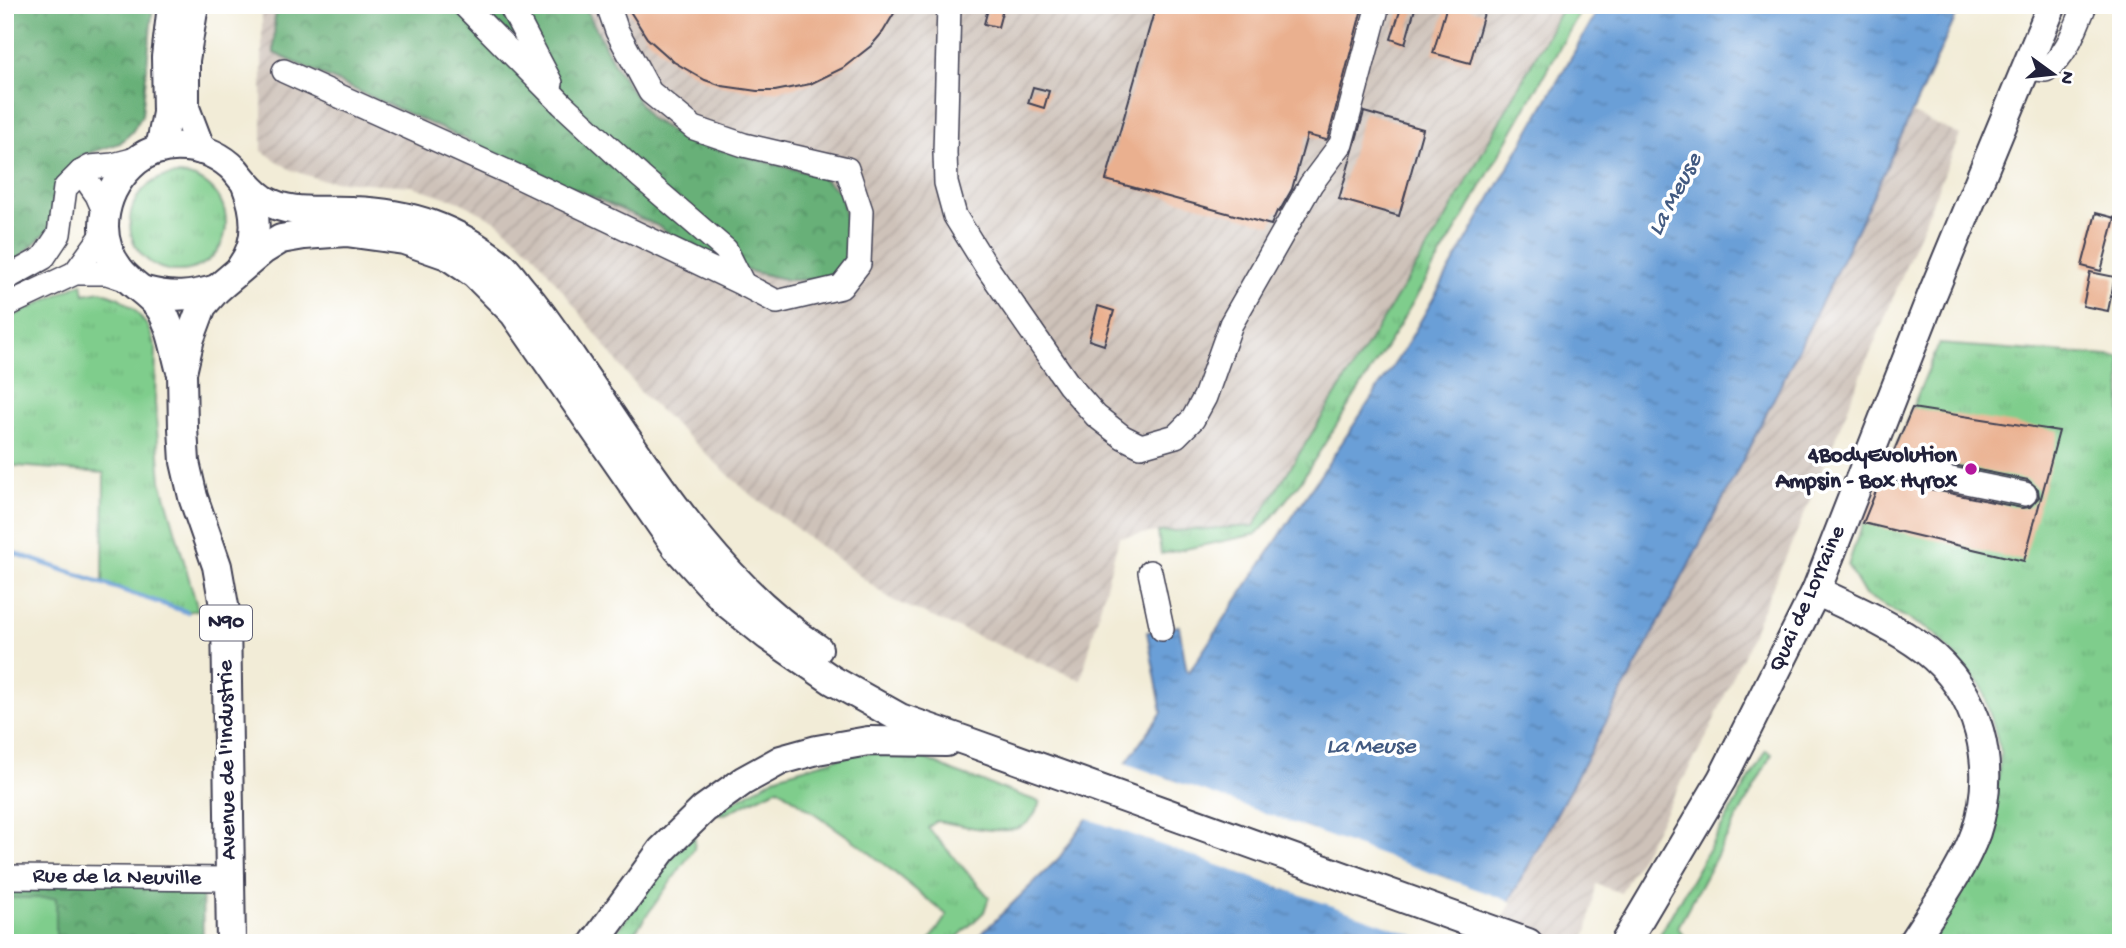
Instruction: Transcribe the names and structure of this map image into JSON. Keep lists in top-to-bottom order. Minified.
{"streets":{"main road":["Quai de Lorraine","N90","Avenue de l'Industrie"],"street":["Rue de la Neuville"]},"crossings":[["N90","Avenue de l'Industrie"],["Avenue de l'Industrie","Rue de la Neuville"]],"water":["La Meuse"],"places":["4BodyEvolution Ampsin - Box Hyrox"],"north":"right"}
